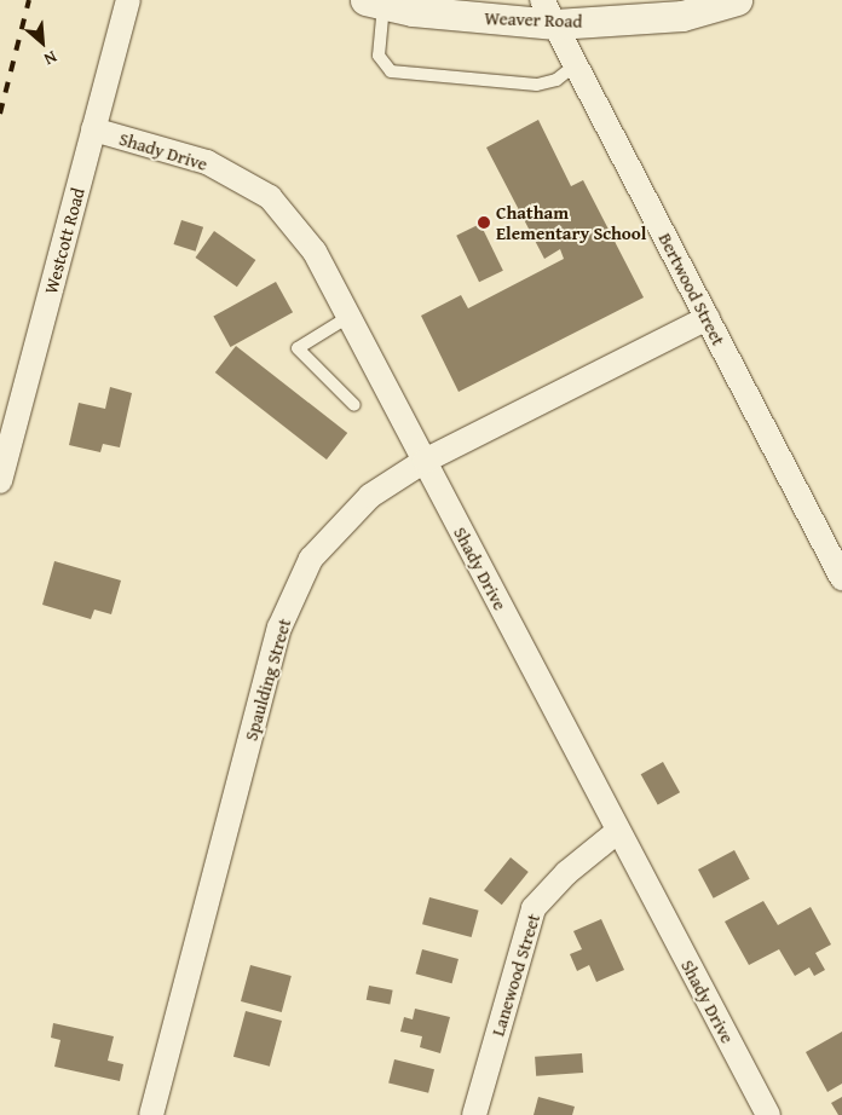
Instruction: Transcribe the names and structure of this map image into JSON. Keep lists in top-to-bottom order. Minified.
{"streets":{"street":["Weaver Road","Shady Drive","Westcott Road","Bertwood Street","Spaulding Street","Lanewood Street"]},"crossings":[["Weaver Road","Bertwood Street"],["Shady Drive","Westcott Road"],["Shady Drive","Spaulding Street"],["Shady Drive","Lanewood Street"],["Bertwood Street","Spaulding Street"]],"places":["Chatham Elementary School"],"north":"bottom right"}
